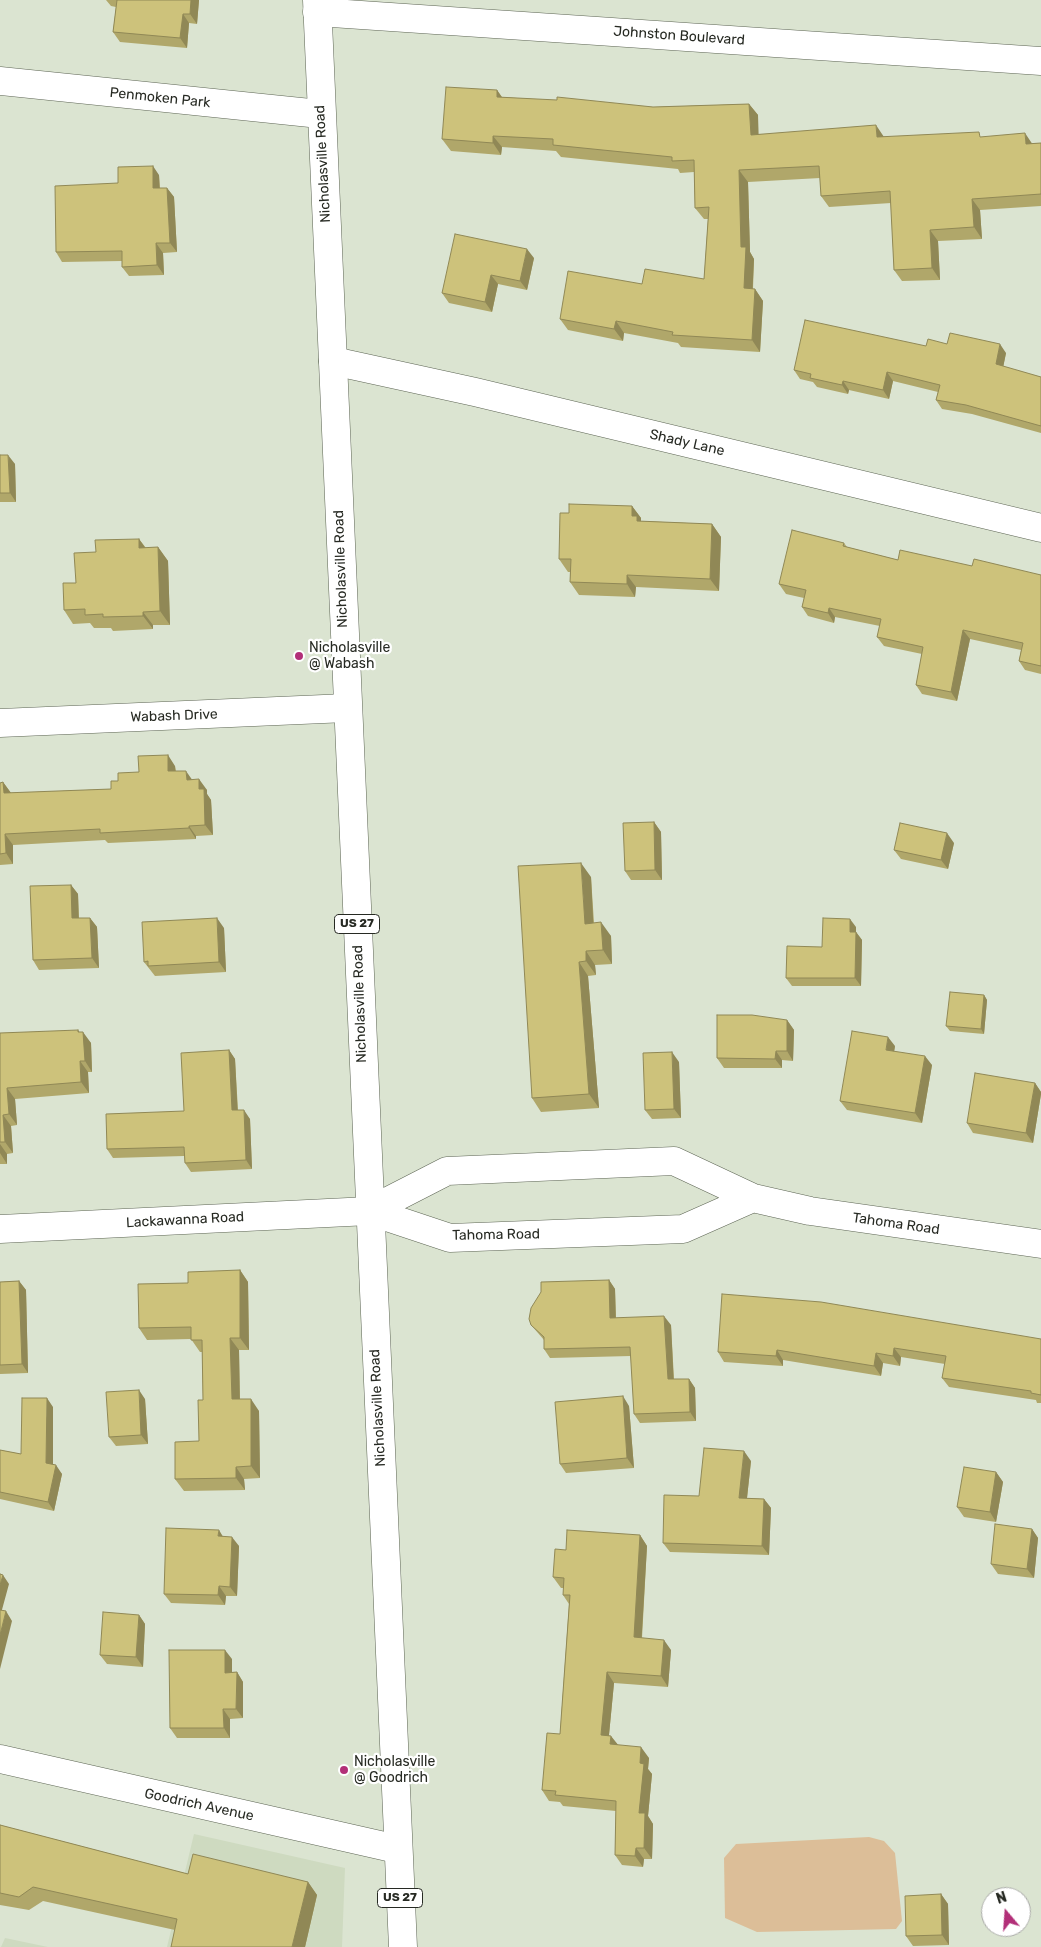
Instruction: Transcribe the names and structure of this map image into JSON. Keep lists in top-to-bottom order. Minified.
{"streets":{"street":["Johnston Boulevard","Penmoken Park","Nicholasville Road","Shady Lane","Wabash Drive","US 27","Lackawanna Road","Tahoma Road","Goodrich Avenue"]},"crossings":[["Johnston Boulevard","Nicholasville Road"],["Penmoken Park","Nicholasville Road"],["Nicholasville Road","Shady Lane"],["Nicholasville Road","Wabash Drive"],["Nicholasville Road","Lackawanna Road"],["Nicholasville Road","Tahoma Road"],["Nicholasville Road","Goodrich Avenue"],["Lackawanna Road","Tahoma Road"]],"places":["Nicholasville @ Wabash","Nicholasville @ Goodrich"],"north":"top"}
